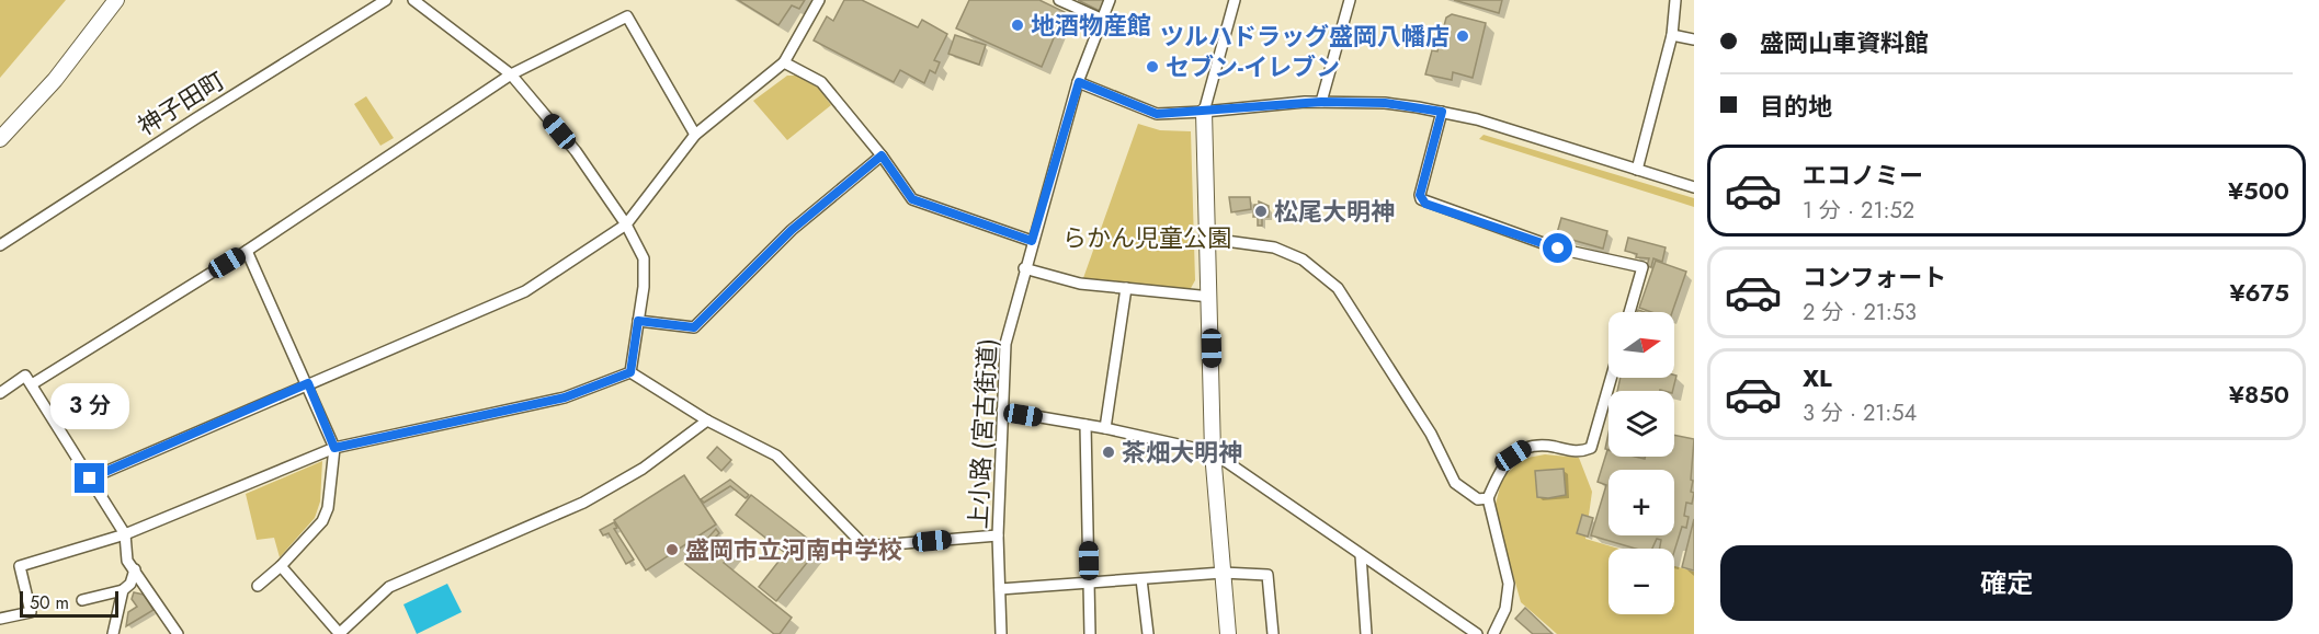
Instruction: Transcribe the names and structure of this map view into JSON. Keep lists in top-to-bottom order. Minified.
{"streets":{"street":["神子田町","上小路 (宮古街道)"]},"parks":["らかん児童公園"],"places":["地酒物産館","ツルハドラッグ盛岡八幡店","セブン-イレブン","松尾大明神","茶畑大明神","盛岡市立河南中学校"],"scale_bar":"50 m","north":"right","page":{"banner":["盛岡山車資料館","目的地"],"list":[{"name":"エコノミー","note":"1 分 · 21:52","value":"¥500"},{"name":"コンフォート","note":"2 分 · 21:53","value":"¥675"},{"name":"XL","note":"3 分 · 21:54","value":"¥850"}],"map_buttons":["+","−"],"bubble":"3 分","buttons":"確定","scale":"50 m"}}
